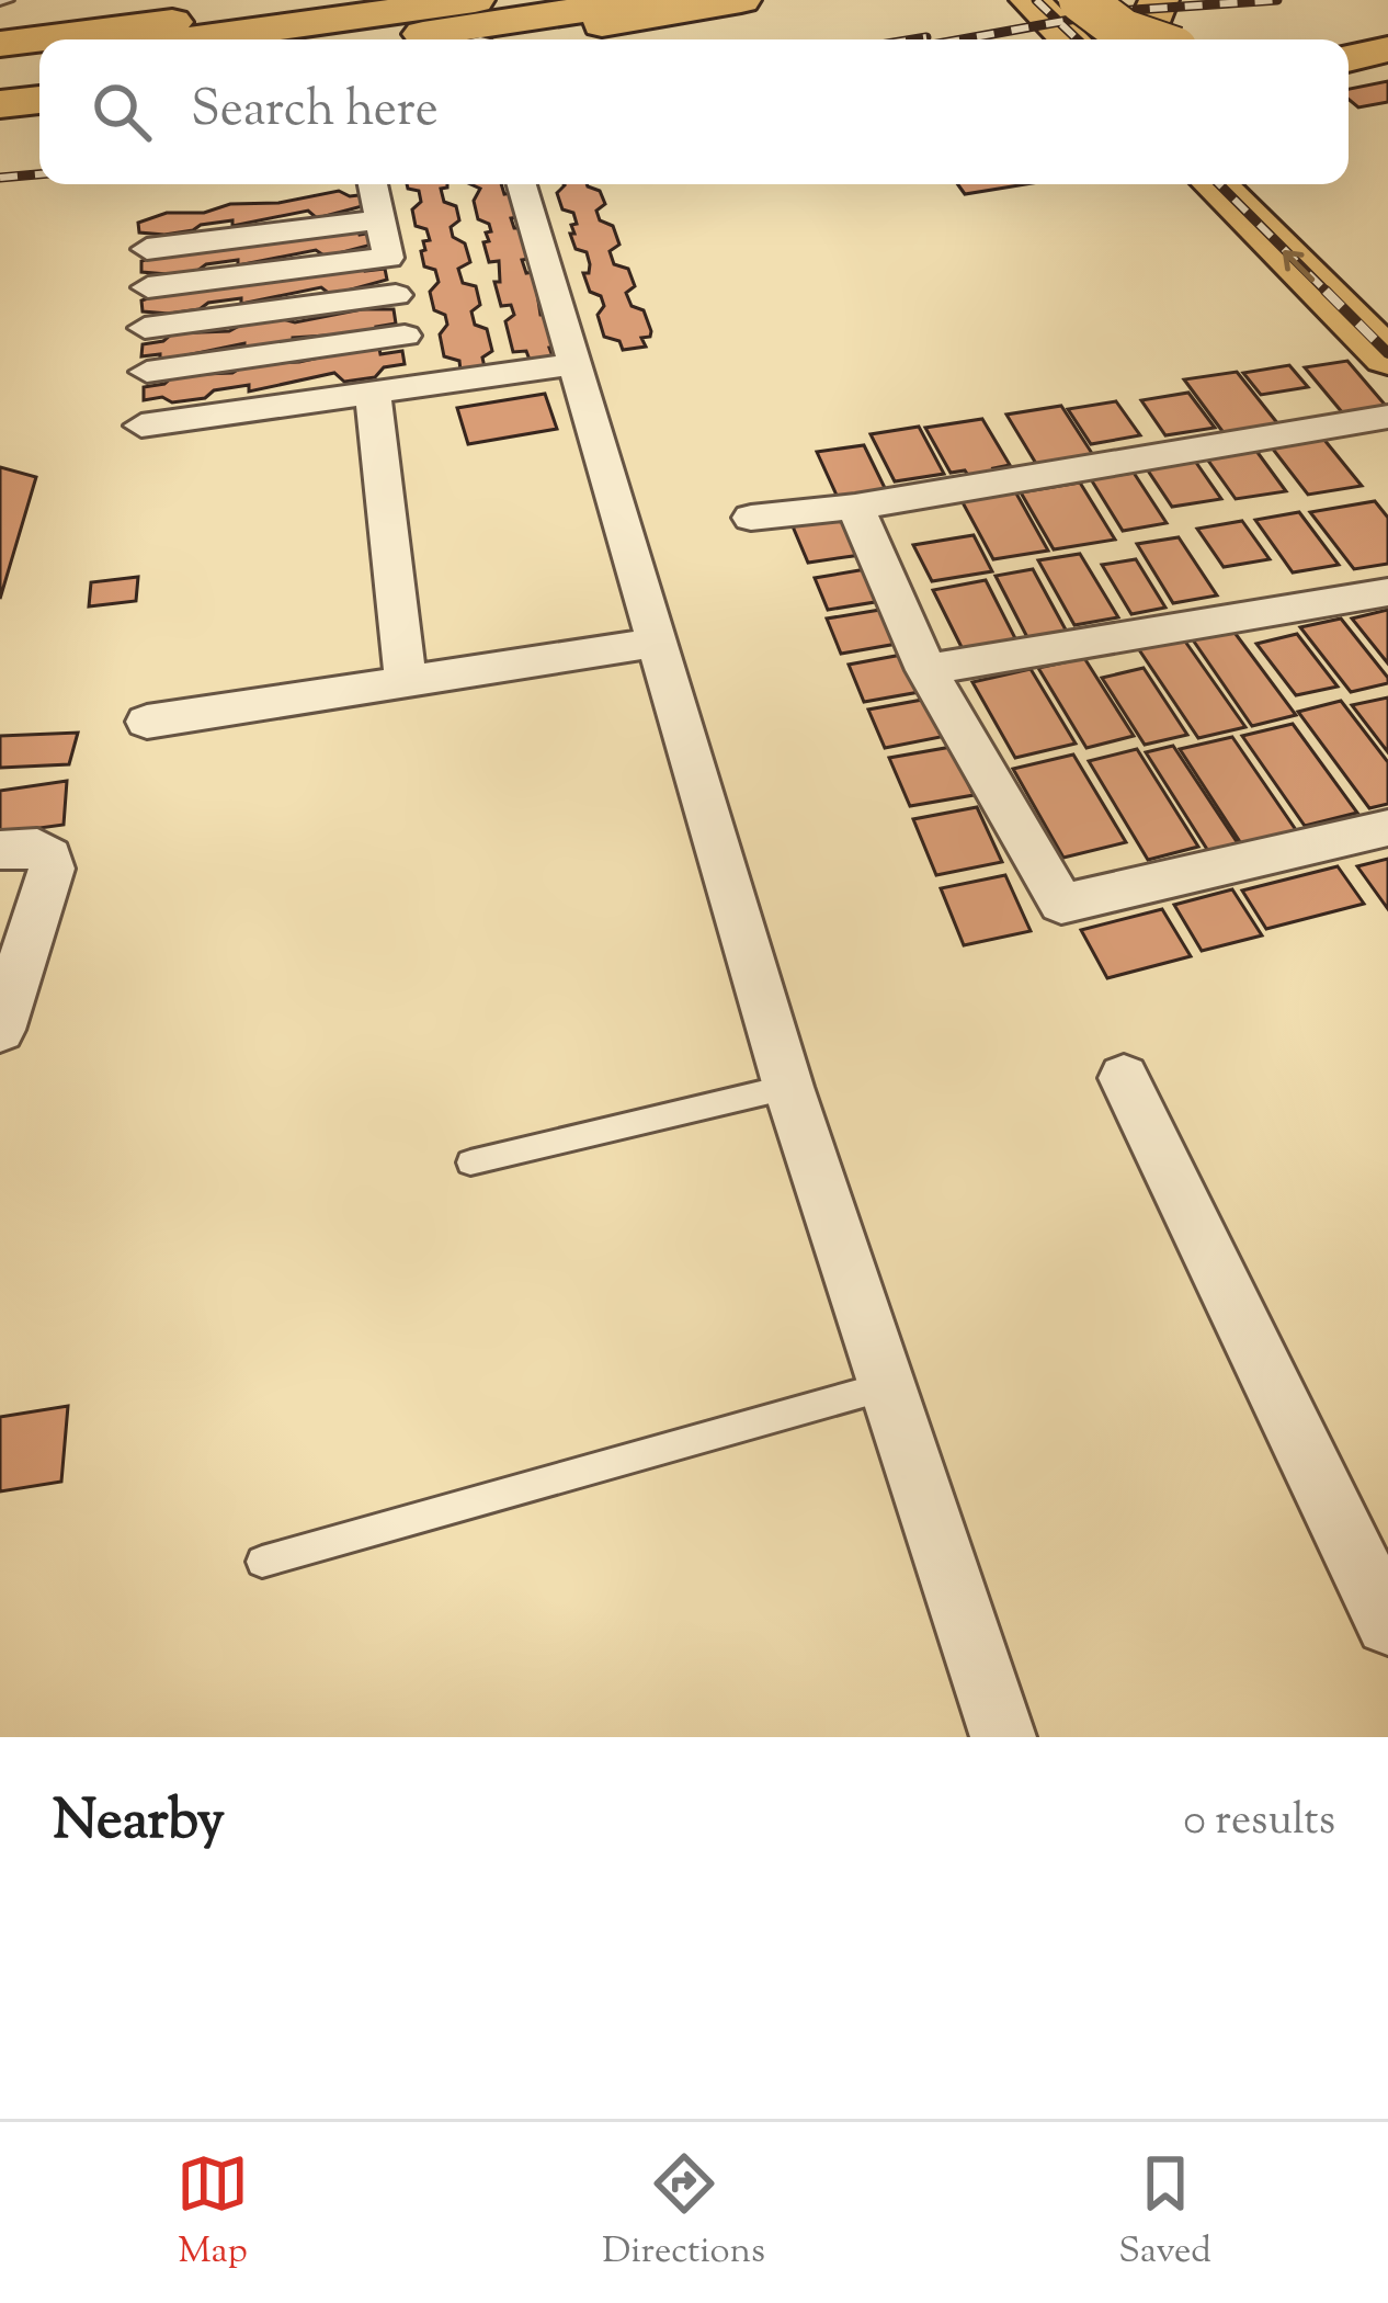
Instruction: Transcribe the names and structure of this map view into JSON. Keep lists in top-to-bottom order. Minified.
{"page":{"search":"Search here","heading":["Nearby","0 results"],"nav":["Map","Directions","Saved"]}}
